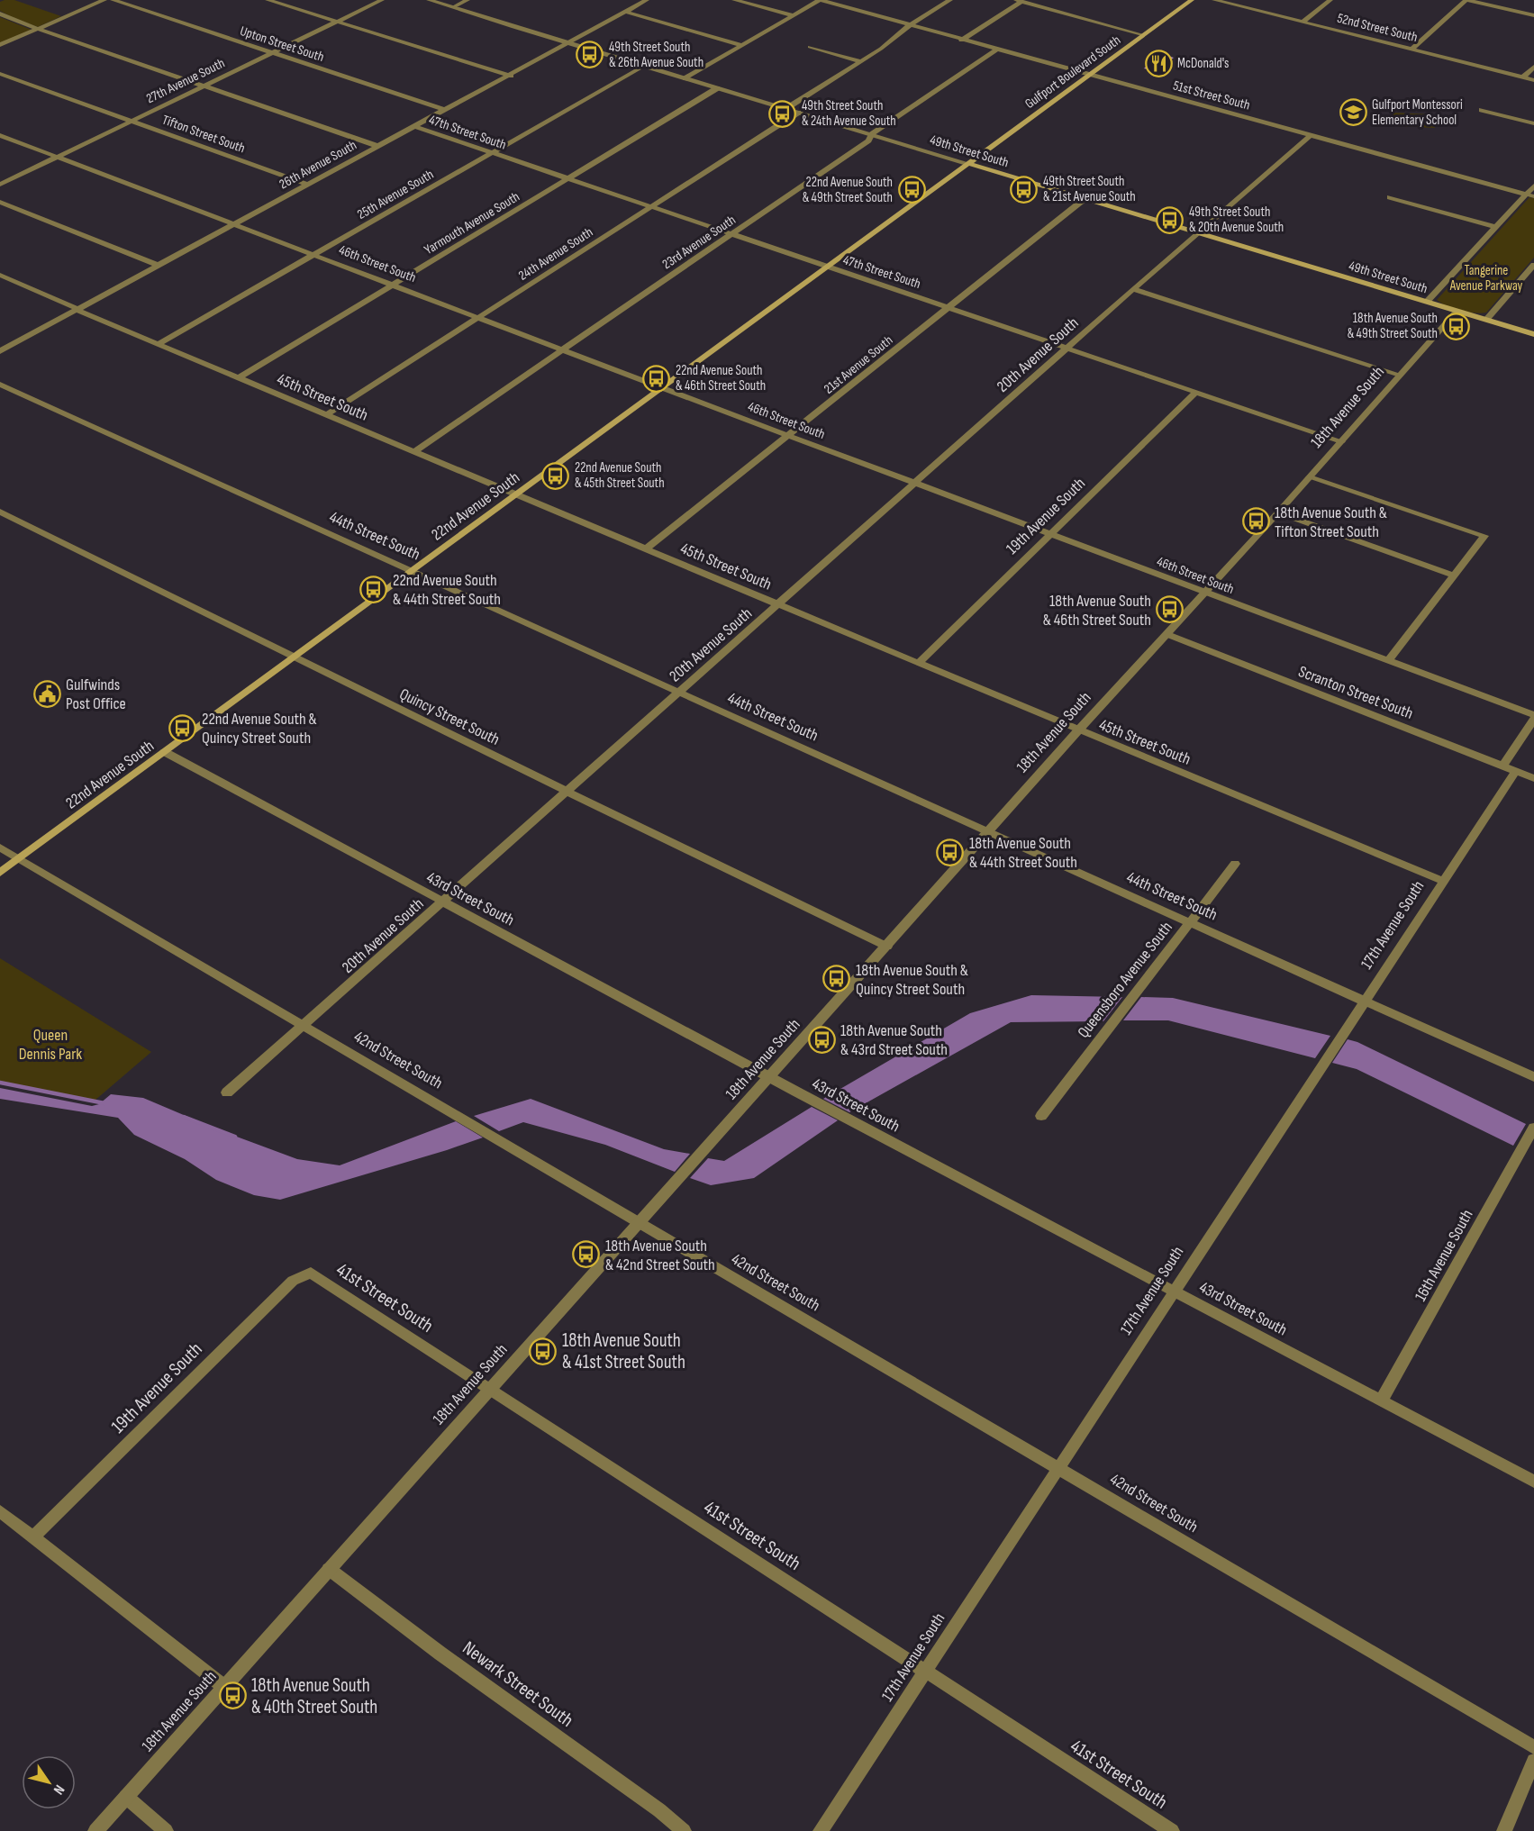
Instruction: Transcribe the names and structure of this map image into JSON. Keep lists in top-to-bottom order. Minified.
{"streets":{"main road":["Gulfport Boulevard South","49th Street South","22nd Avenue South"],"street":["52nd Street South","Upton Street South","27th Avenue South","51st Street South","47th Street South","Tifton Street South","26th Avenue South","25th Avenue South","Yarmouth Avenue South","23rd Avenue South","24th Avenue South","46th Street South","20th Avenue South","21st Avenue South","45th Street South","18th Avenue South","19th Avenue South","44th Street South","Scranton Street South","Quincy Street South","43rd Street South","17th Avenue South","Queensboro Avenue South","42nd Street South","16th Avenue South","41st Street South","Newark Street South"]},"crossings":[["Upton Street South","27th Avenue South"],["Upton Street South","26th Avenue South"],["Gulfport Boulevard South","51st Street South"],["Gulfport Boulevard South","49th Street South"],["Gulfport Boulevard South","22nd Avenue South"],["27th Avenue South","Tifton Street South"],["27th Avenue South","46th Street South"],["51st Street South","23rd Avenue South"],["51st Street South","20th Avenue South"],["47th Street South","26th Avenue South"],["47th Street South","25th Avenue South"],["47th Street South","Yarmouth Avenue South"],["47th Street South","23rd Avenue South"],["47th Street South","24th Avenue South"],["47th Street South","20th Avenue South"],["47th Street South","21st Avenue South"],["47th Street South","18th Avenue South"],["47th Street South","22nd Avenue South"],["47th Street South","19th Avenue South"],["Tifton Street South","26th Avenue South"],["49th Street South","26th Avenue South"],["49th Street South","25th Avenue South"],["49th Street South","Yarmouth Avenue South"],["49th Street South","23rd Avenue South"],["49th Street South","24th Avenue South"],["49th Street South","20th Avenue South"],["49th Street South","21st Avenue South"],["49th Street South","18th Avenue South"],["49th Street South","22nd Avenue South"],["26th Avenue South","46th Street South"],["26th Avenue South","45th Street South"],["25th Avenue South","46th Street South"],["25th Avenue South","45th Street South"],["Yarmouth Avenue South","46th Street South"],["Yarmouth Avenue South","45th Street South"],["23rd Avenue South","46th Street South"],["23rd Avenue South","45th Street South"],["24th Avenue South","46th Street South"],["24th Avenue South","45th Street South"],["46th Street South","20th Avenue South"],["46th Street South","21st Avenue South"],["46th Street South","18th Avenue South"],["46th Street South","22nd Avenue South"],["46th Street South","19th Avenue South"],["20th Avenue South","45th Street South"],["20th Avenue South","44th Street South"],["20th Avenue South","Quincy Street South"],["20th Avenue South","43rd Street South"],["20th Avenue South","42nd Street South"],["21st Avenue South","45th Street South"],["45th Street South","18th Avenue South"],["45th Street South","22nd Avenue South"],["45th Street South","19th Avenue South"],["45th Street South","17th Avenue South"],["18th Avenue South","44th Street South"],["18th Avenue South","Scranton Street South"],["18th Avenue South","Quincy Street South"],["18th Avenue South","43rd Street South"],["18th Avenue South","42nd Street South"],["18th Avenue South","41st Street South"],["18th Avenue South","Newark Street South"],["22nd Avenue South","44th Street South"],["22nd Avenue South","Quincy Street South"],["22nd Avenue South","43rd Street South"],["22nd Avenue South","42nd Street South"],["19th Avenue South","41st Street South"],["44th Street South","17th Avenue South"],["44th Street South","Queensboro Avenue South"],["Scranton Street South","17th Avenue South"],["43rd Street South","17th Avenue South"],["43rd Street South","16th Avenue South"],["17th Avenue South","42nd Street South"],["17th Avenue South","41st Street South"]],"parks":["Tangerine Avenue Parkway","Queen Dennis Park"],"places":{"bus stop":["49th Street South & 26th Avenue South","49th Street South & 24th Avenue South","49th Street South & 21st Avenue South","22nd Avenue South & 49th Street South","49th Street South & 20th Avenue South","18th Avenue South & 49th Street South","22nd Avenue South & 46th Street South","22nd Avenue South & 45th Street South","18th Avenue South & Tifton Street South","22nd Avenue South & 44th Street South","18th Avenue South & 46th Street South","22nd Avenue South & Quincy Street South","18th Avenue South & 44th Street South","18th Avenue South & Quincy Street South","18th Avenue South & 43rd Street South","18th Avenue South & 42nd Street South","18th Avenue South & 41st Street South","18th Avenue South & 40th Street South"],"restaurant":["McDonald's"],"school or university":["Gulfport Montessori Elementary School"],"public building":["Gulfwinds Post Office"]},"north":"bottom right"}
